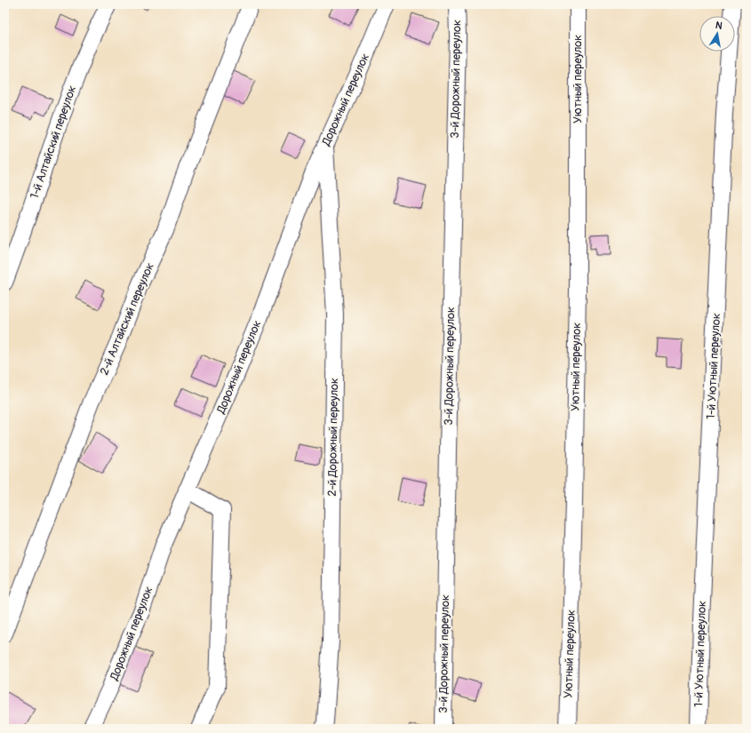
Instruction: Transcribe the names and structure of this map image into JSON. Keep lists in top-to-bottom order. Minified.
{"streets":{"street":["3-й Дорожный переулок","Уютный переулок","Дорожный переулок","1-й Алтайский переулок","2-й Алтайский переулок","1-й Уютный переулок","2-й Дорожный переулок"]},"crossings":[["Дорожный переулок","2-й Дорожный переулок"]],"north":"top"}
